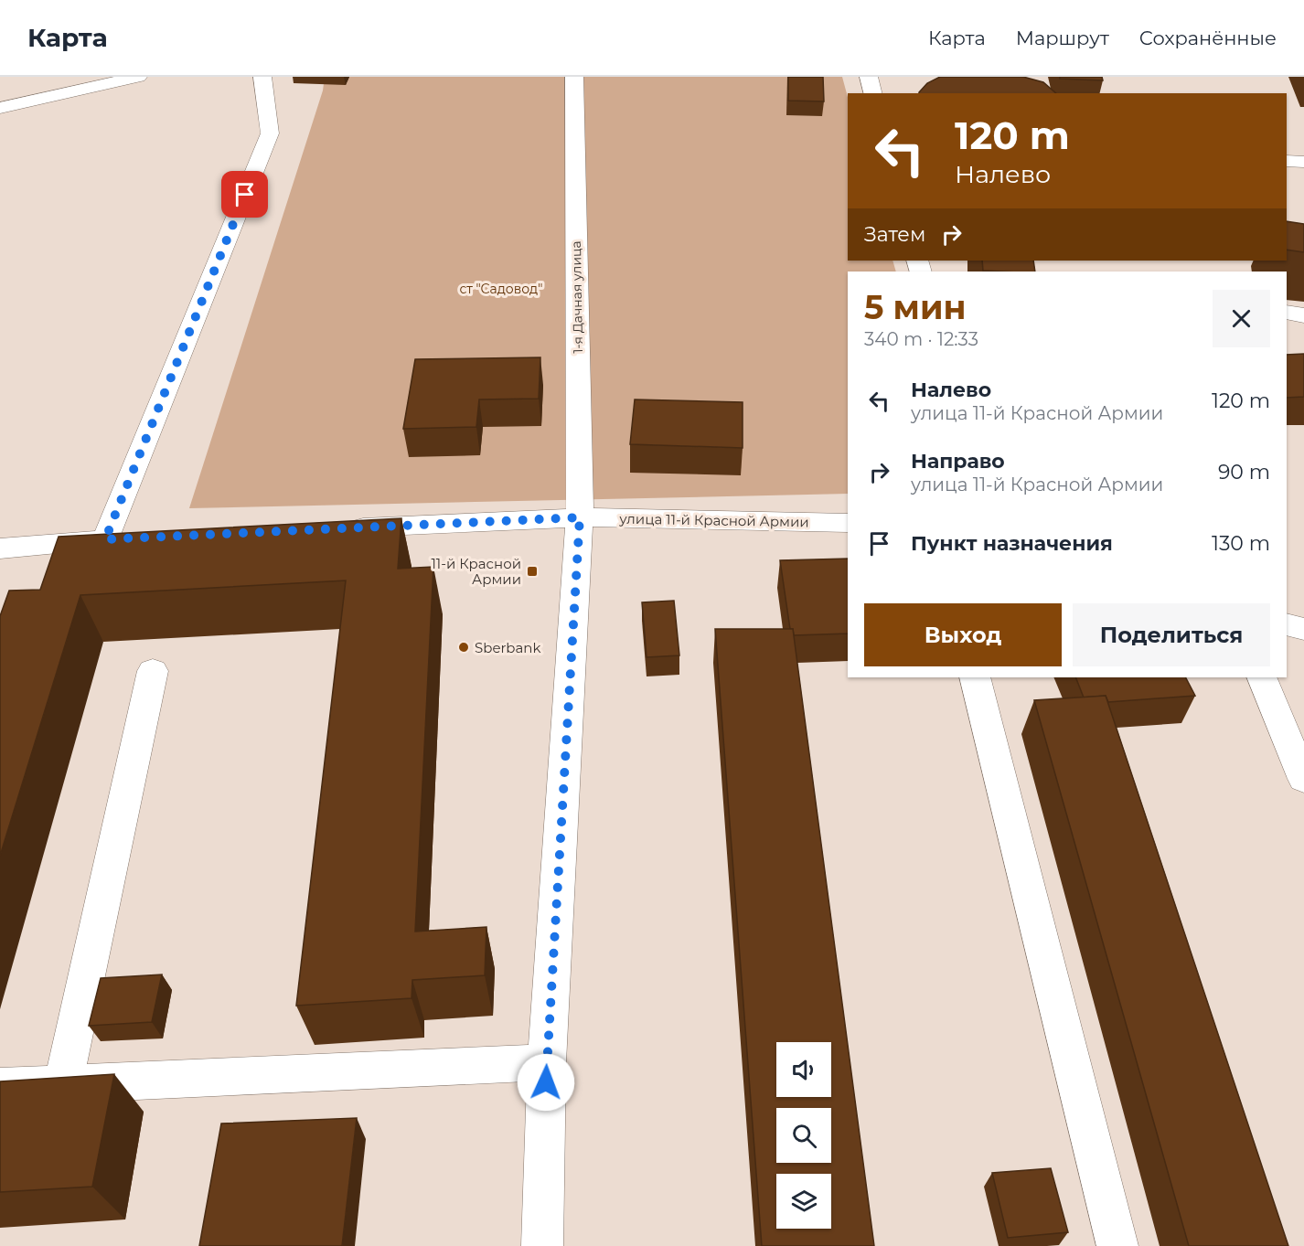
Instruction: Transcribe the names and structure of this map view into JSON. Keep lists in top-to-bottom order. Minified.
{"streets":{"street":["1-я Дачная улица","улица 11-й Красной Армии"]},"crossings":[["1-я Дачная улица","улица 11-й Красной Армии"]],"parks":["ст \"Садовод\""],"places":{"transit":["11-й Красной Армии"],"other":["Sberbank"]},"page":{"header":"Карта","nav":["Карта","Маршрут","Сохранённые"],"turn":["120 m","Налево"],"then":"Затем","heading":["5 мин","340 m · 12:33"],"list":[{"name":"Налево","note":"улица 11-й Красной Армии","value":"120 m"},{"name":"Направо","note":"улица 11-й Красной Армии","value":"90 m"},{"name":"Пункт назначения","value":"130 m"}],"buttons":["Выход","Поделиться"]}}
